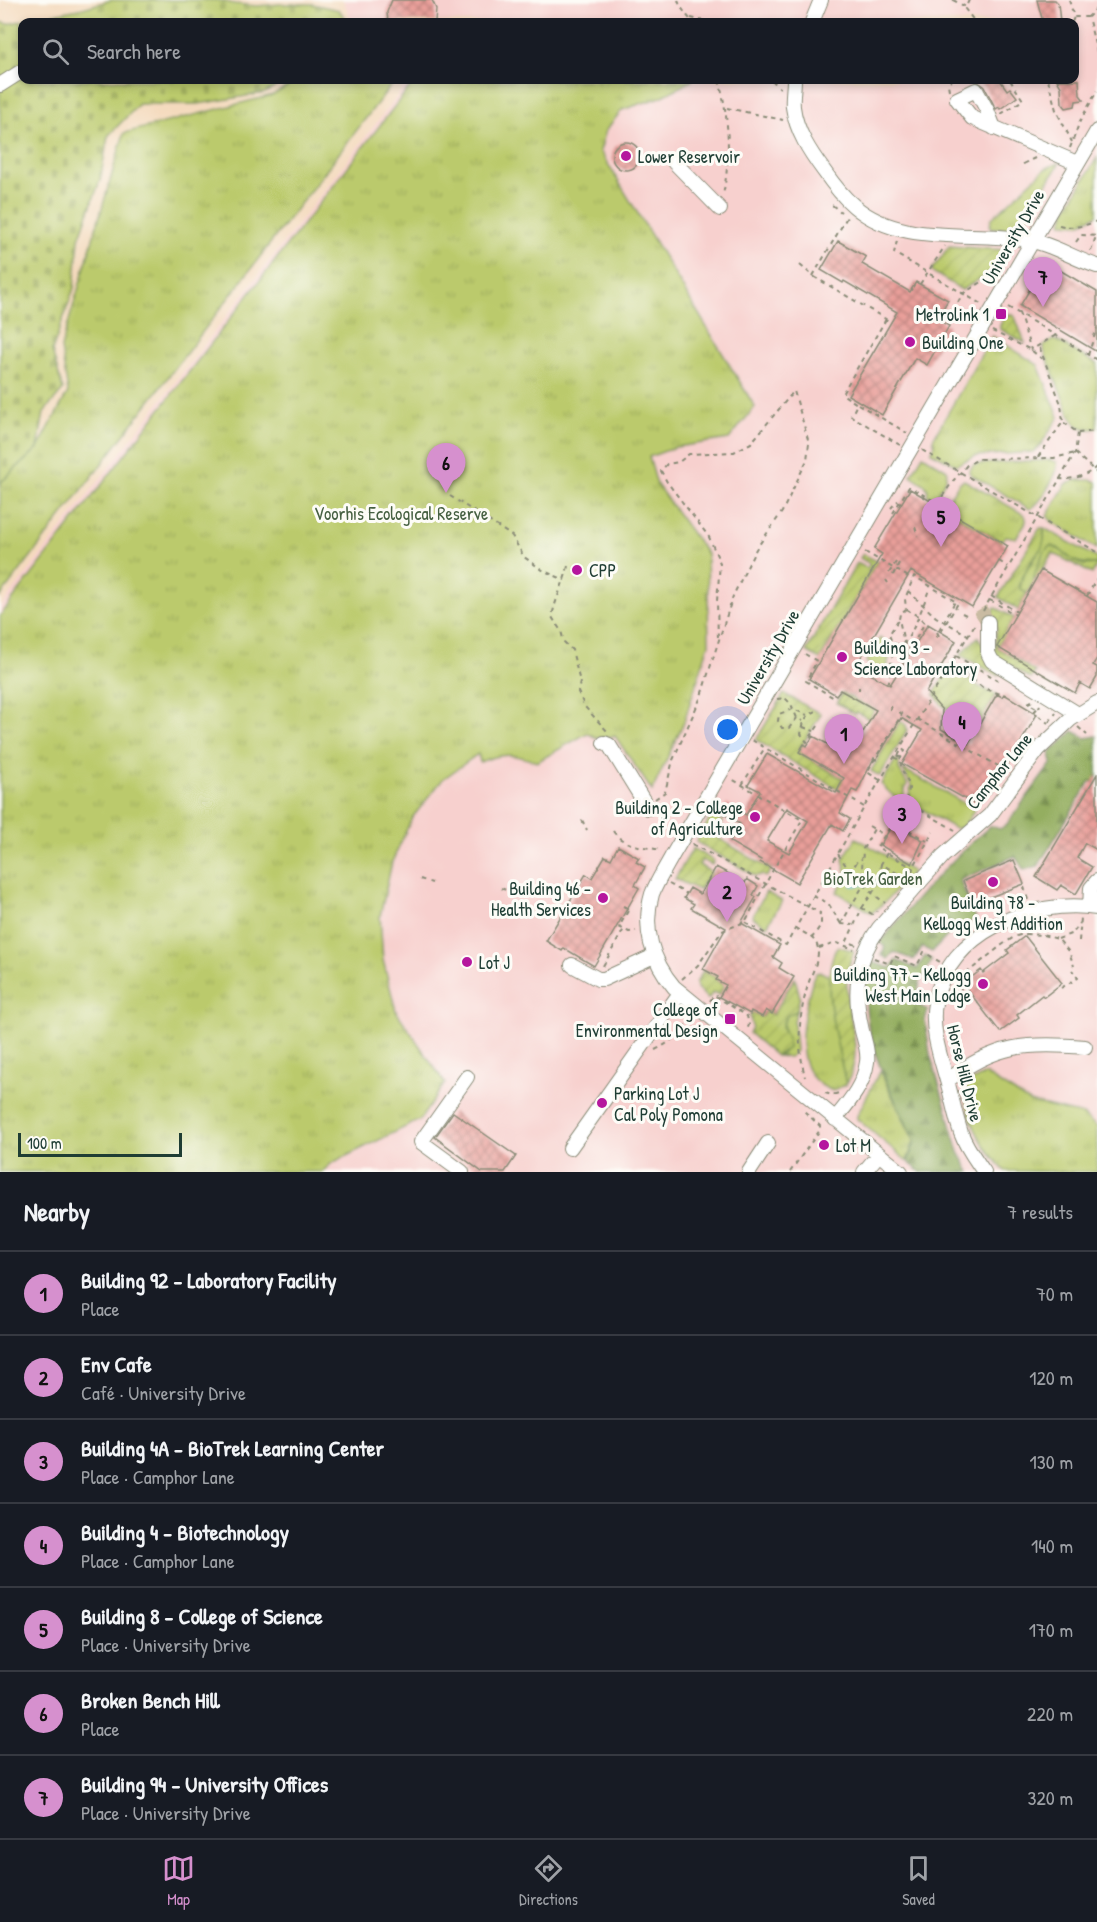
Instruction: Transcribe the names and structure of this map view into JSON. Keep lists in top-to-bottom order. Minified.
{"streets":{"street":["University Drive","Camphor Lane","Horse Hill Drive"]},"crossings":[["University Drive","Camphor Lane"]],"parks":["Voorhis Ecological Reserve","BioTrek Garden"],"places":{"other":["Lower Reservoir","Building One","CPP","Building 3 - Science Laboratory","Building 2 - College of Agriculture","Building 78 - Kellogg West Addition","Building 46 - Health Services","Lot J","Building 77 - Kellogg West Main Lodge","Parking Lot J Cal Poly Pomona","Lot M"],"transit":["Metrolink 1","College of Environmental Design"]},"scale_bar":"100 m","page":{"search":"Search here","pins":["7","6","5","4","1","3","2"],"scale":"100 m","heading":["Nearby","7 results"],"list":[{"mark":"1","name":"Building 92 - Laboratory Facility","note":"Place","value":"70 m"},{"mark":"2","name":"Env Cafe","note":"Café · University Drive","value":"120 m"},{"mark":"3","name":"Building 4A - BioTrek Learning Center","note":"Place · Camphor Lane","value":"130 m"},{"mark":"4","name":"Building 4 - Biotechnology","note":"Place · Camphor Lane","value":"140 m"},{"mark":"5","name":"Building 8 - College of Science","note":"Place · University Drive","value":"170 m"},{"mark":"6","name":"Broken Bench Hill","note":"Place","value":"220 m"},{"mark":"7","name":"Building 94 - University Offices","note":"Place · University Drive","value":"320 m"}],"nav":["Map","Directions","Saved"]}}
